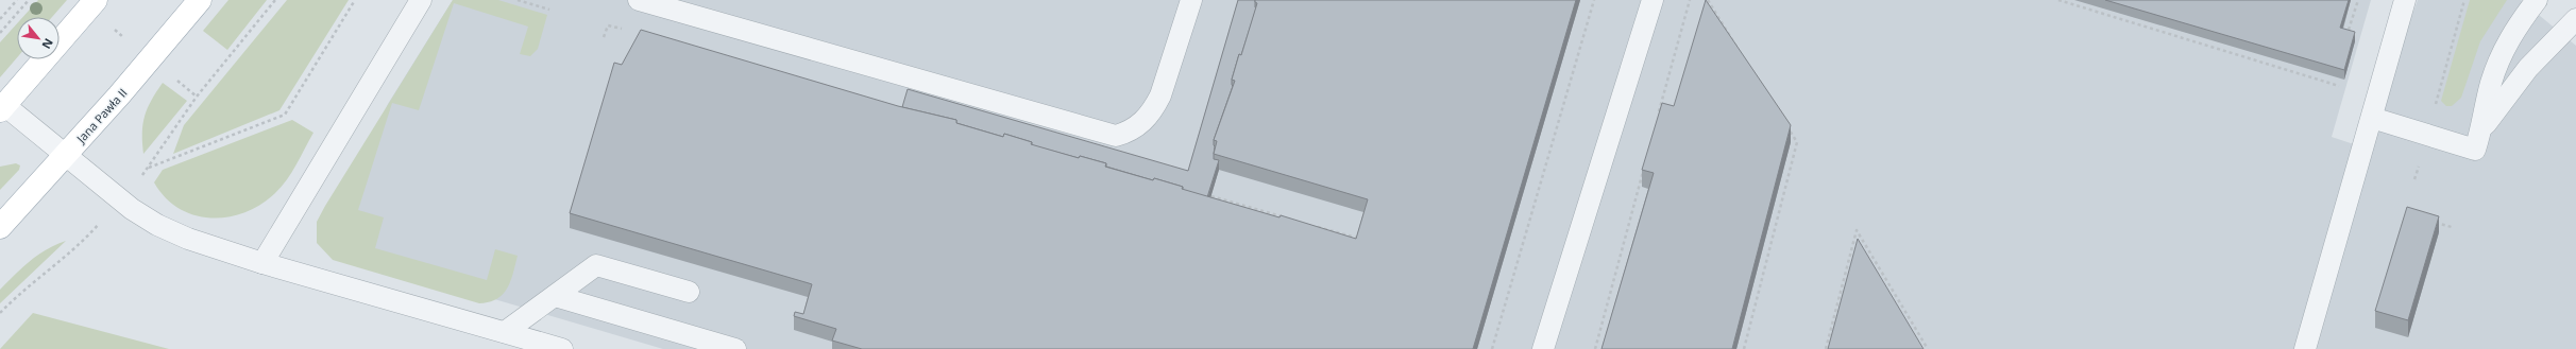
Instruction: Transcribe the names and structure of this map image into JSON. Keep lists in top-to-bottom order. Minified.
{"streets":{"main road":["Jana Pawła II"]},"north":"bottom right"}
